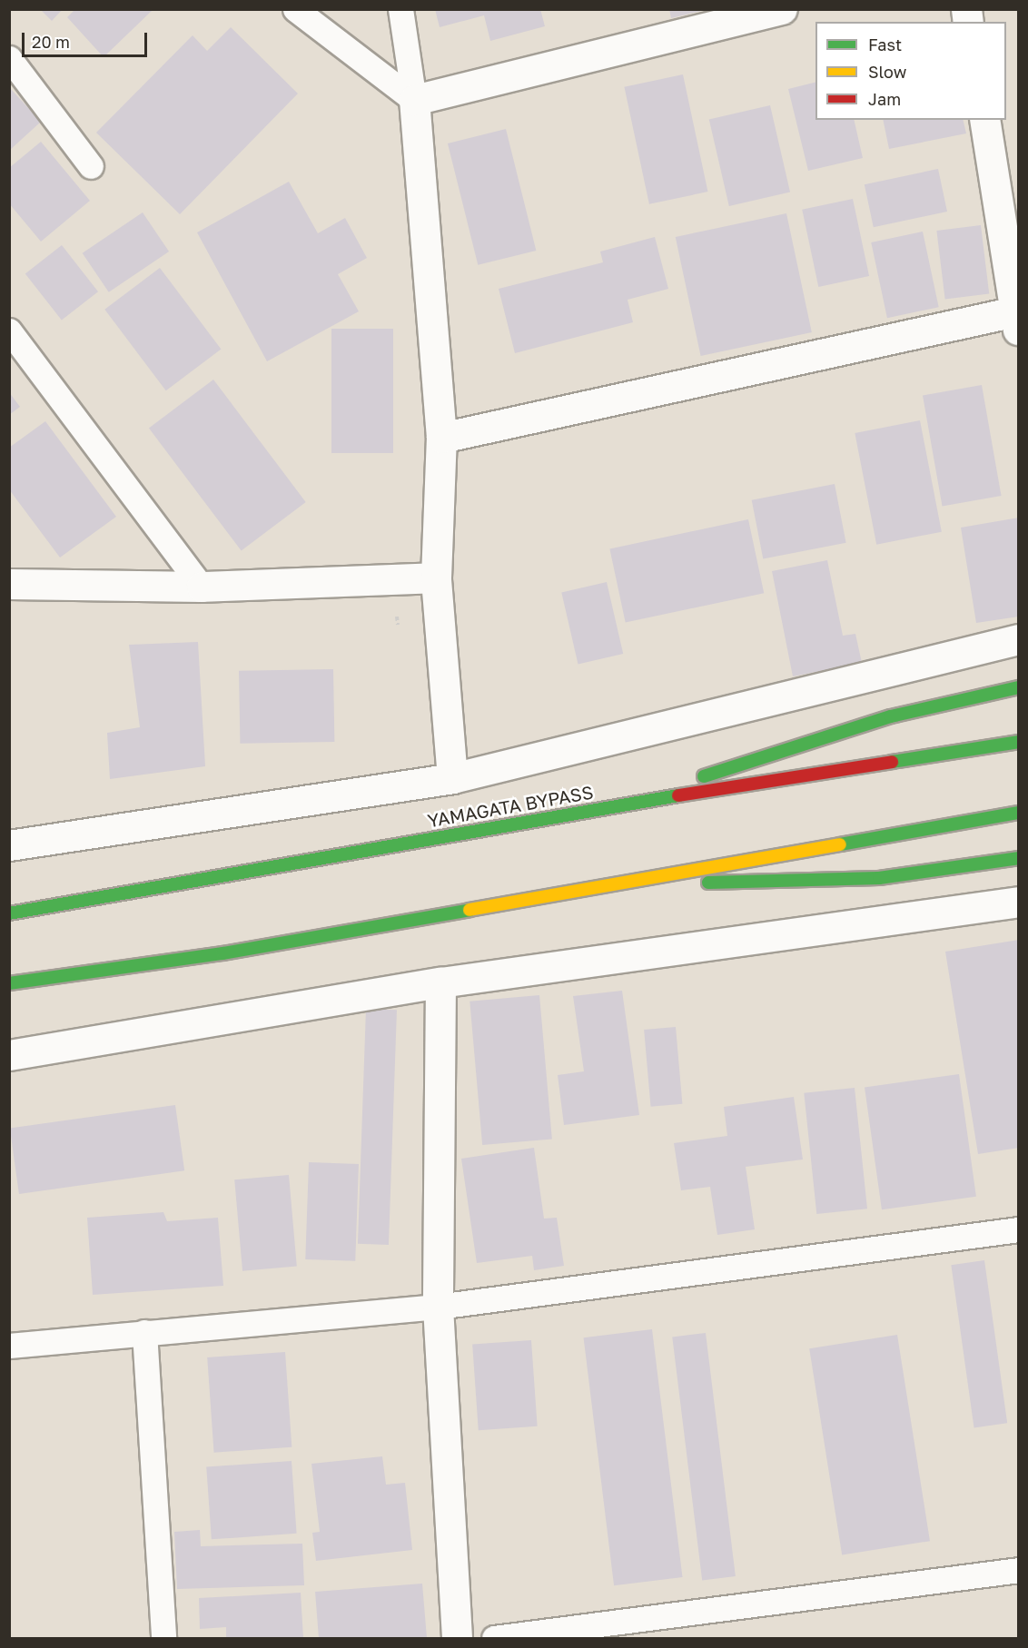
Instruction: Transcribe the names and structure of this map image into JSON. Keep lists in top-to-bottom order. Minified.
{"streets":{"highway":["YAMAGATA BYPASS"]},"legend":["Fast","Slow","Jam"],"scale_bar":"20 m"}
